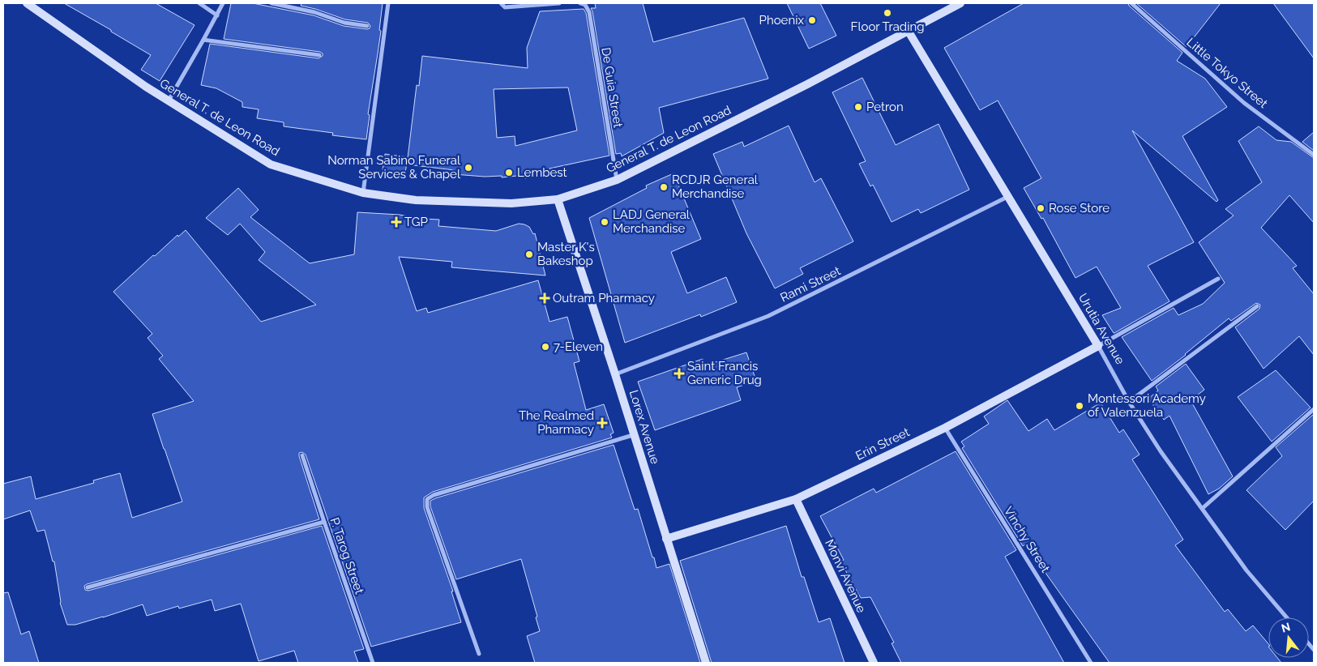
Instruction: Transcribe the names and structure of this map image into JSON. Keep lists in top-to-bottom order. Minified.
{"streets":{"street":["Little Tokyo Street","De Guia Street","General T. de Leon Road","Rami Street","Urutia Avenue","Lorex Avenue","Erin Street","Vinchy Street","P. Tarog Street","Monvi Avenue"]},"crossings":[["De Guia Street","General T. de Leon Road"],["General T. de Leon Road","Urutia Avenue"],["General T. de Leon Road","Lorex Avenue"],["Rami Street","Urutia Avenue"],["Rami Street","Lorex Avenue"],["Urutia Avenue","Erin Street"],["Lorex Avenue","Erin Street"],["Erin Street","Vinchy Street"],["Erin Street","Monvi Avenue"]],"places":{"other":["Floor Trading","Phoenix","Petron","Norman Sabino Funeral Services & Chapel","Lembest","RCDJR General Merchandise","Rose Store","LADJ General Merchandise","Master K's Bakeshop","7-Eleven","Montessori Academy of Valenzuela"],"health":["TGP","Outram Pharmacy","Saint Francis Generic Drug","The Realmed Pharmacy"]},"north":"top"}
